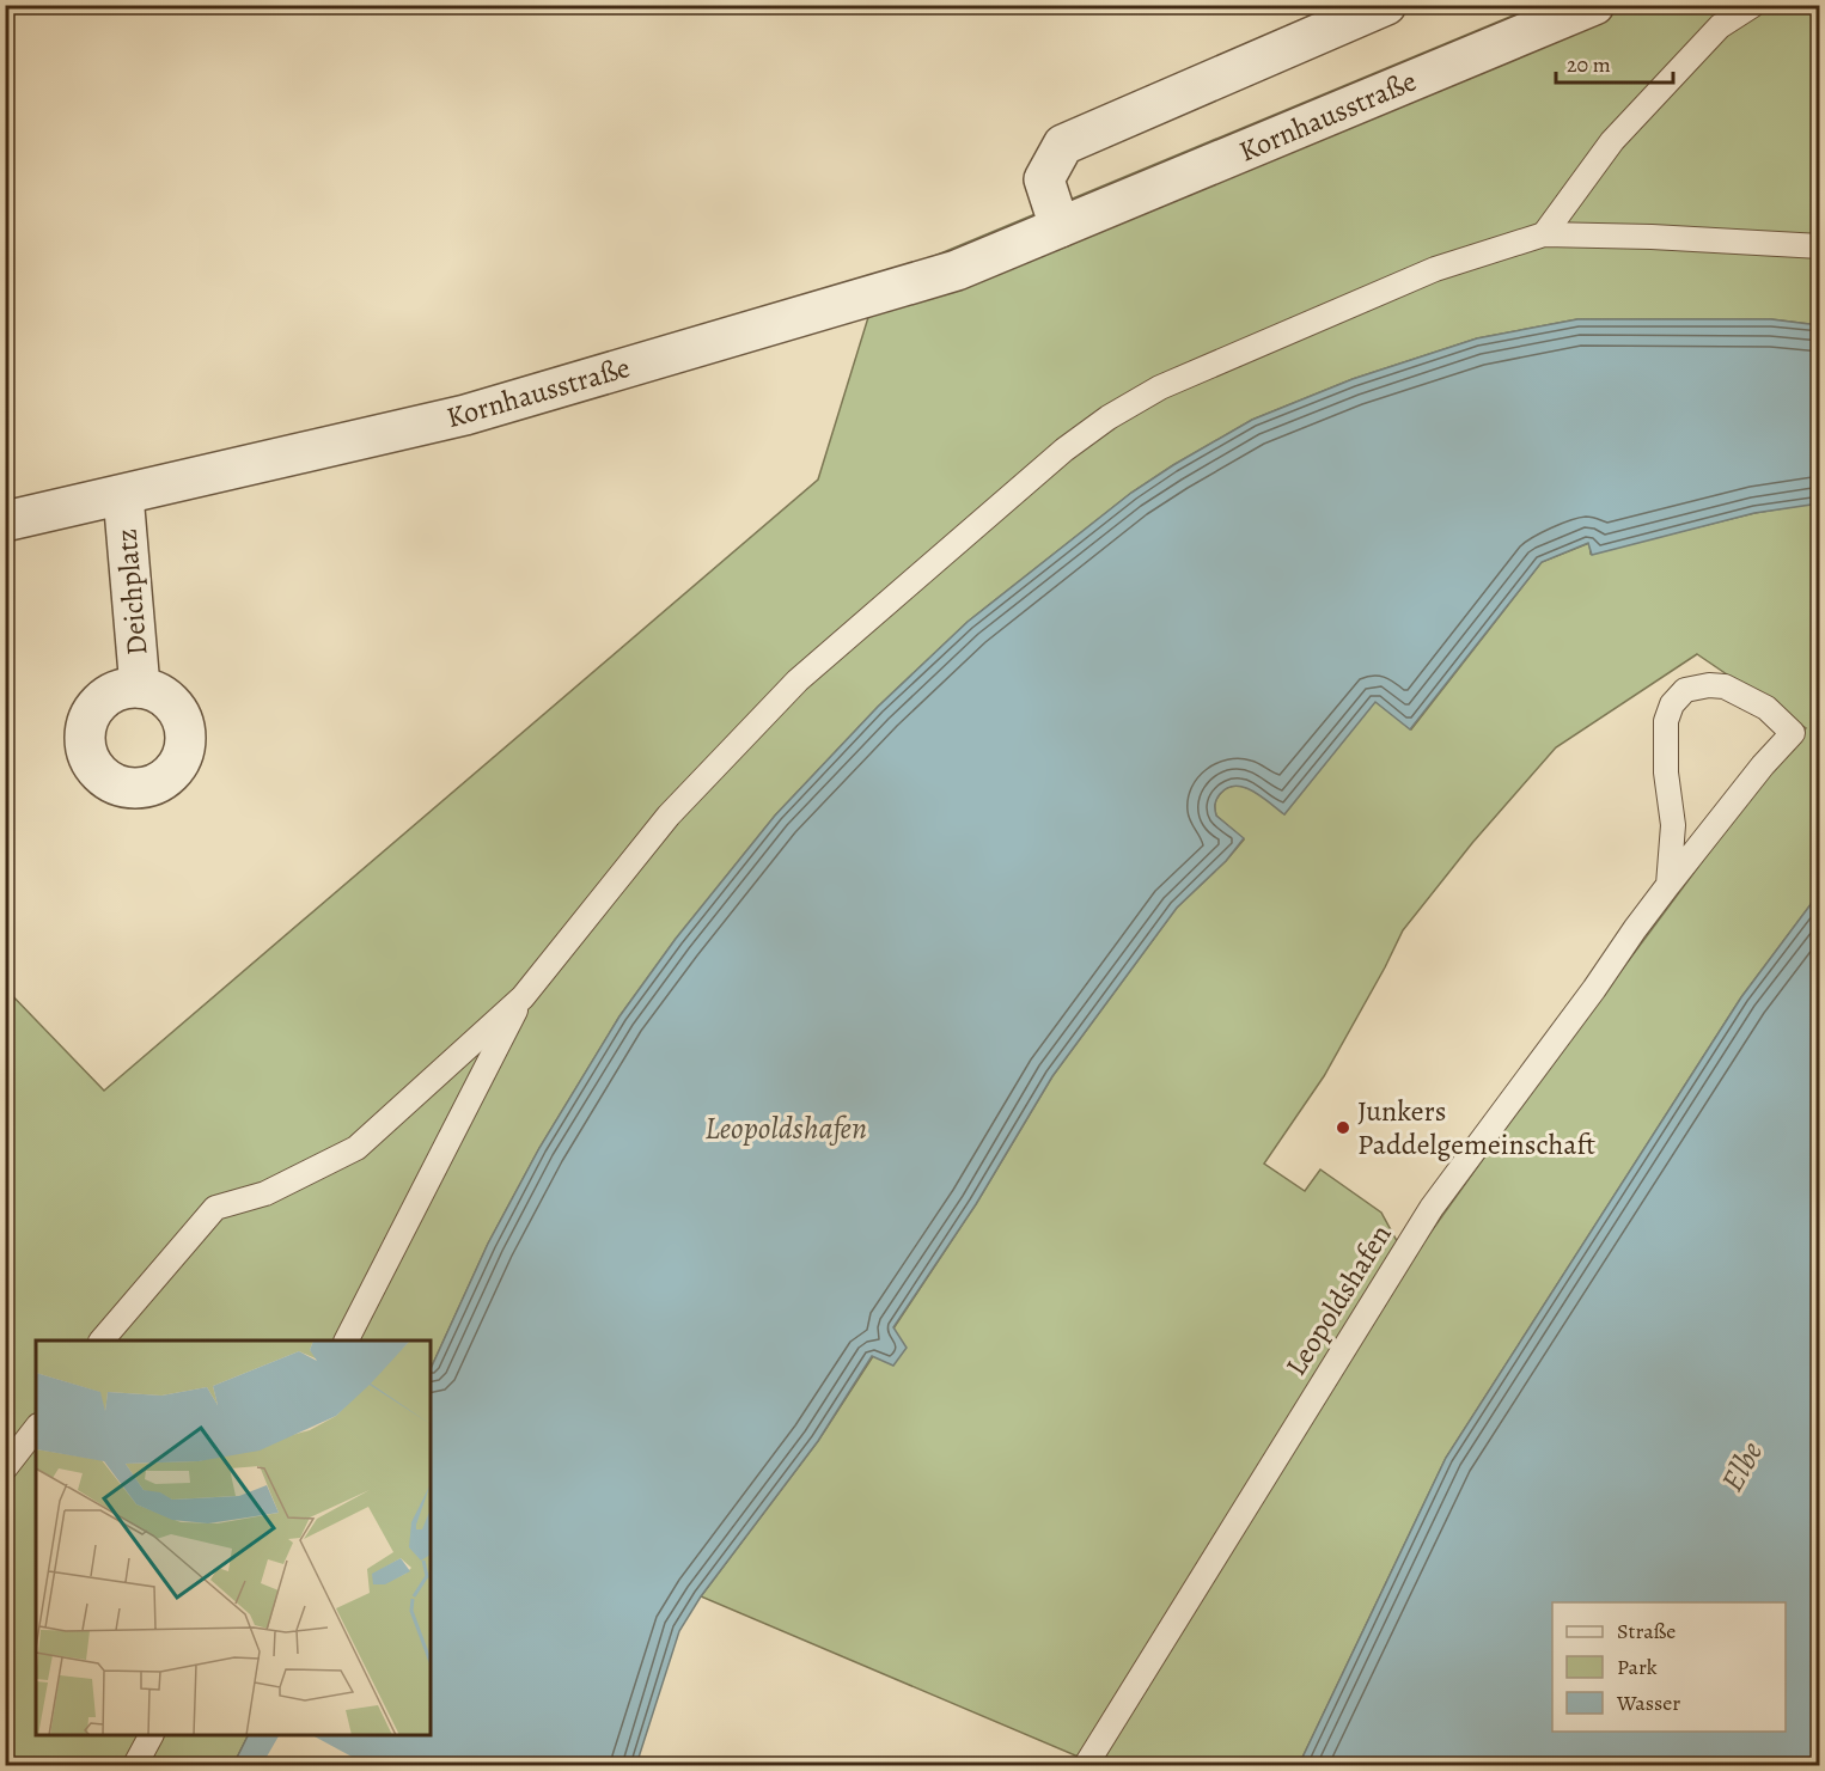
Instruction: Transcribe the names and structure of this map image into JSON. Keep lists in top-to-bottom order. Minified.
{"streets":{"street":["Kornhausstraße","Deichplatz"],"lane":["Leopoldshafen"]},"crossings":[["Kornhausstraße","Deichplatz"]],"water":["Leopoldshafen","Elbe"],"places":["Junkers Paddelgemeinschaft"],"legend":["Straße","Park","Wasser"],"scale_bar":"20 m"}
